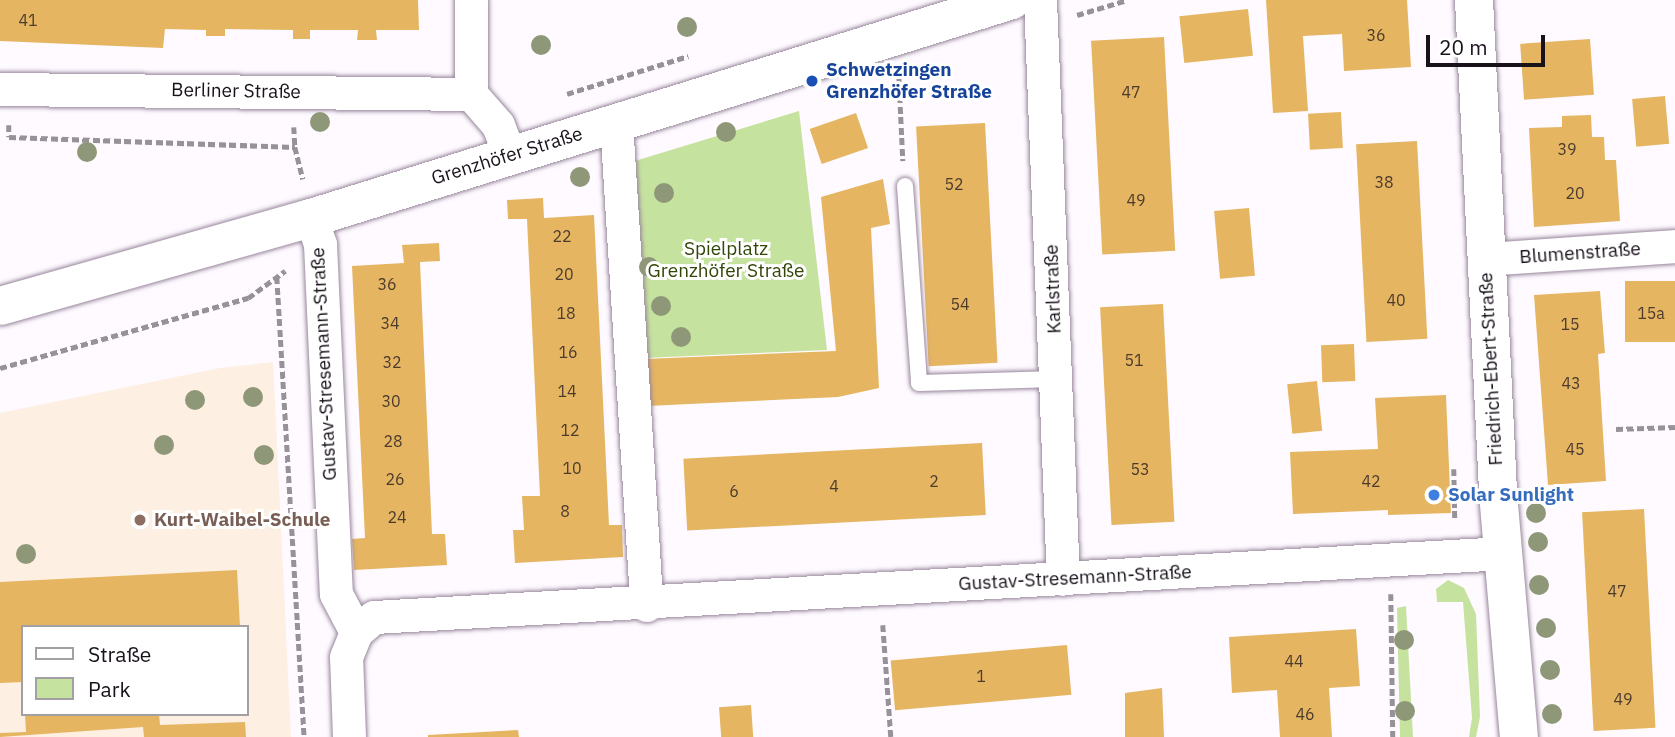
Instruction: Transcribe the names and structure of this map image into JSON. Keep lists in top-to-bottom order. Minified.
{"streets":{"street":["Berliner Straße","Grenzhöfer Straße","Blumenstraße","Karlstraße","Gustav-Stresemann-Straße","Friedrich-Ebert-Straße"]},"crossings":[["Grenzhöfer Straße","Gustav-Stresemann-Straße"],["Blumenstraße","Friedrich-Ebert-Straße"],["Karlstraße","Gustav-Stresemann-Straße"],["Gustav-Stresemann-Straße","Friedrich-Ebert-Straße"]],"parks":["Spielplatz Grenzhöfer Straße"],"places":["Schwetzingen Grenzhöfer Straße","Solar Sunlight","Kurt-Waibel-Schule"],"house_numbers":["41","36","47","39","38","52","20","49","22","20","36","40","54","18","15a","34","15","16","51","32","43","14","30","12","28","45","10","53","26","2","42","4","6","8","24","47","44","1","49","46"],"legend":["Straße","Park"],"scale_bar":"20 m"}
